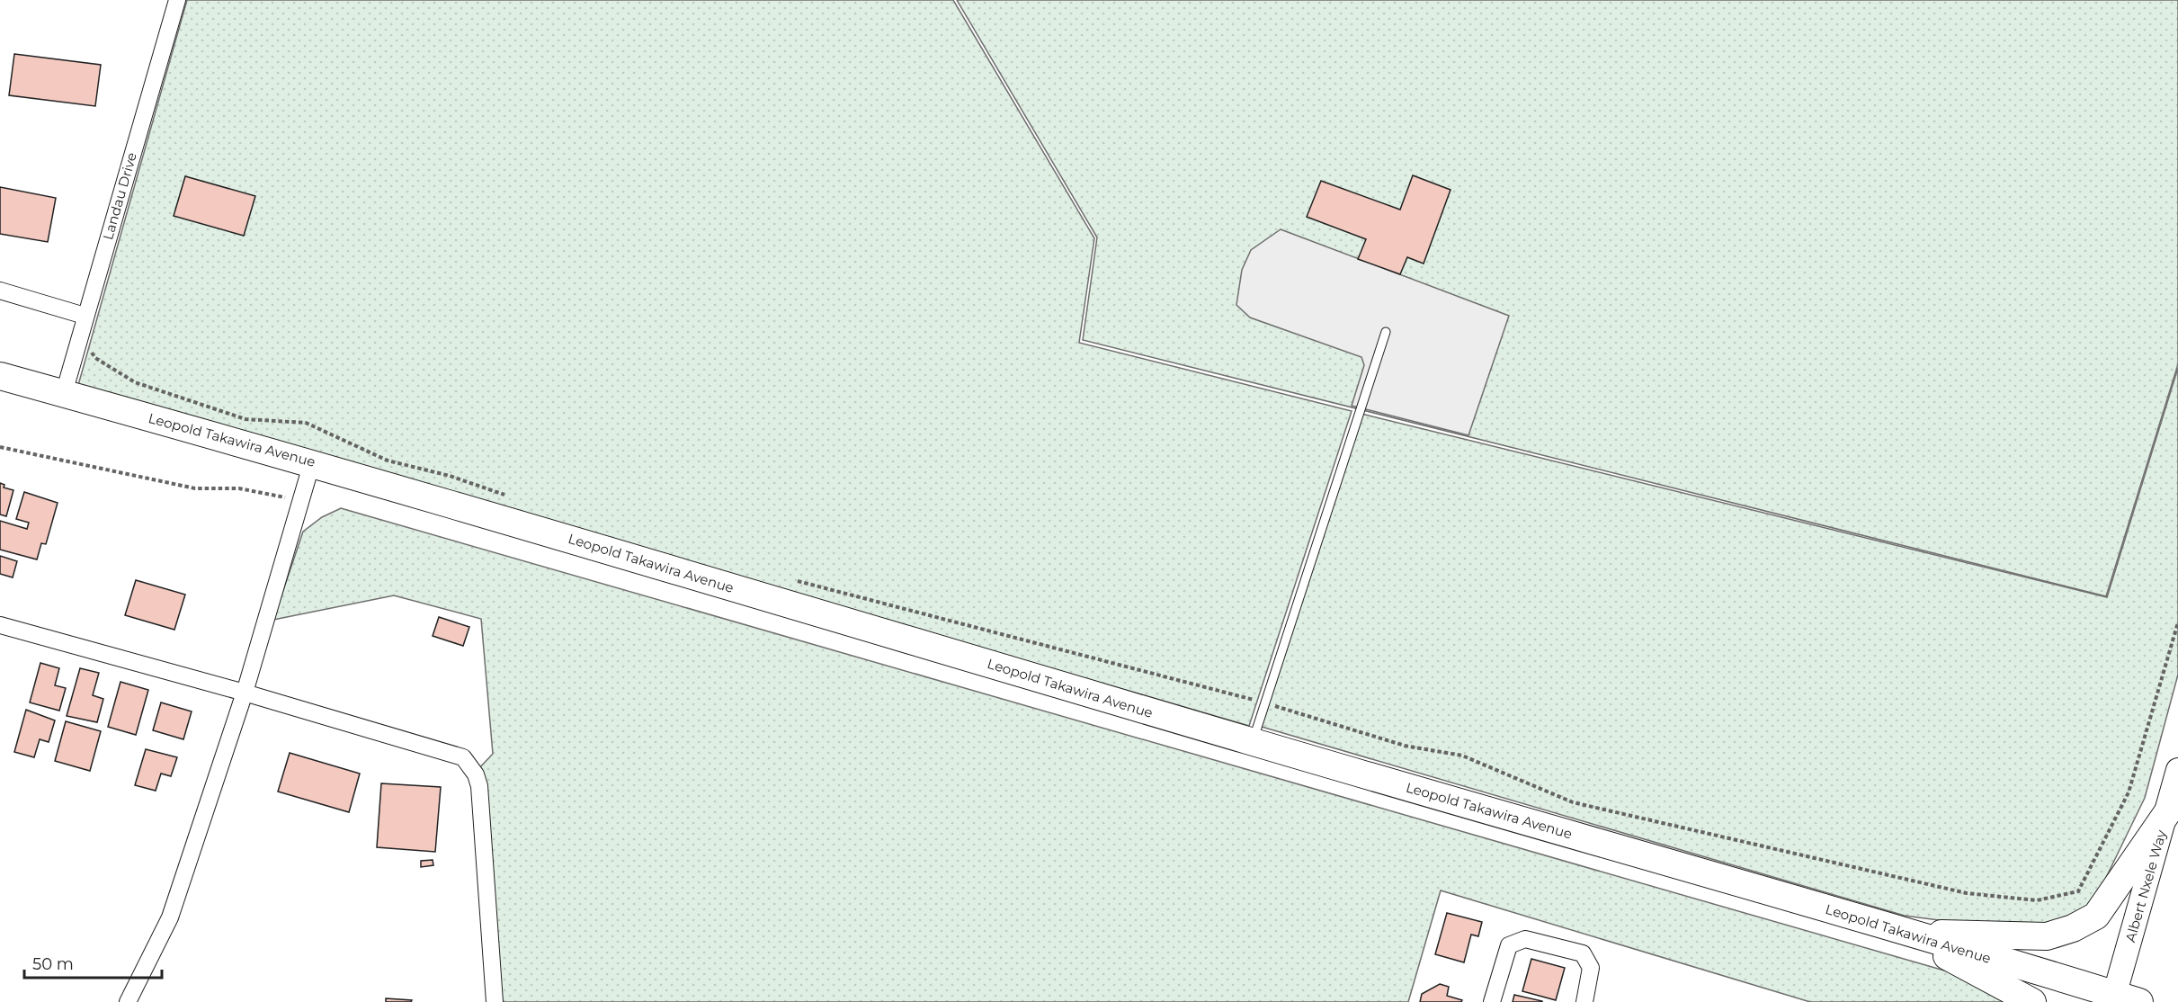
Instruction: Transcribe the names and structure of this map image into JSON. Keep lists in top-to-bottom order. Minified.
{"streets":{"highway":["Leopold Takawira Avenue"],"main road":["Albert Nxele Way"],"street":["Landau Drive"]},"crossings":[["Landau Drive","Leopold Takawira Avenue"],["Leopold Takawira Avenue","Albert Nxele Way"]],"scale_bar":"50 m"}
